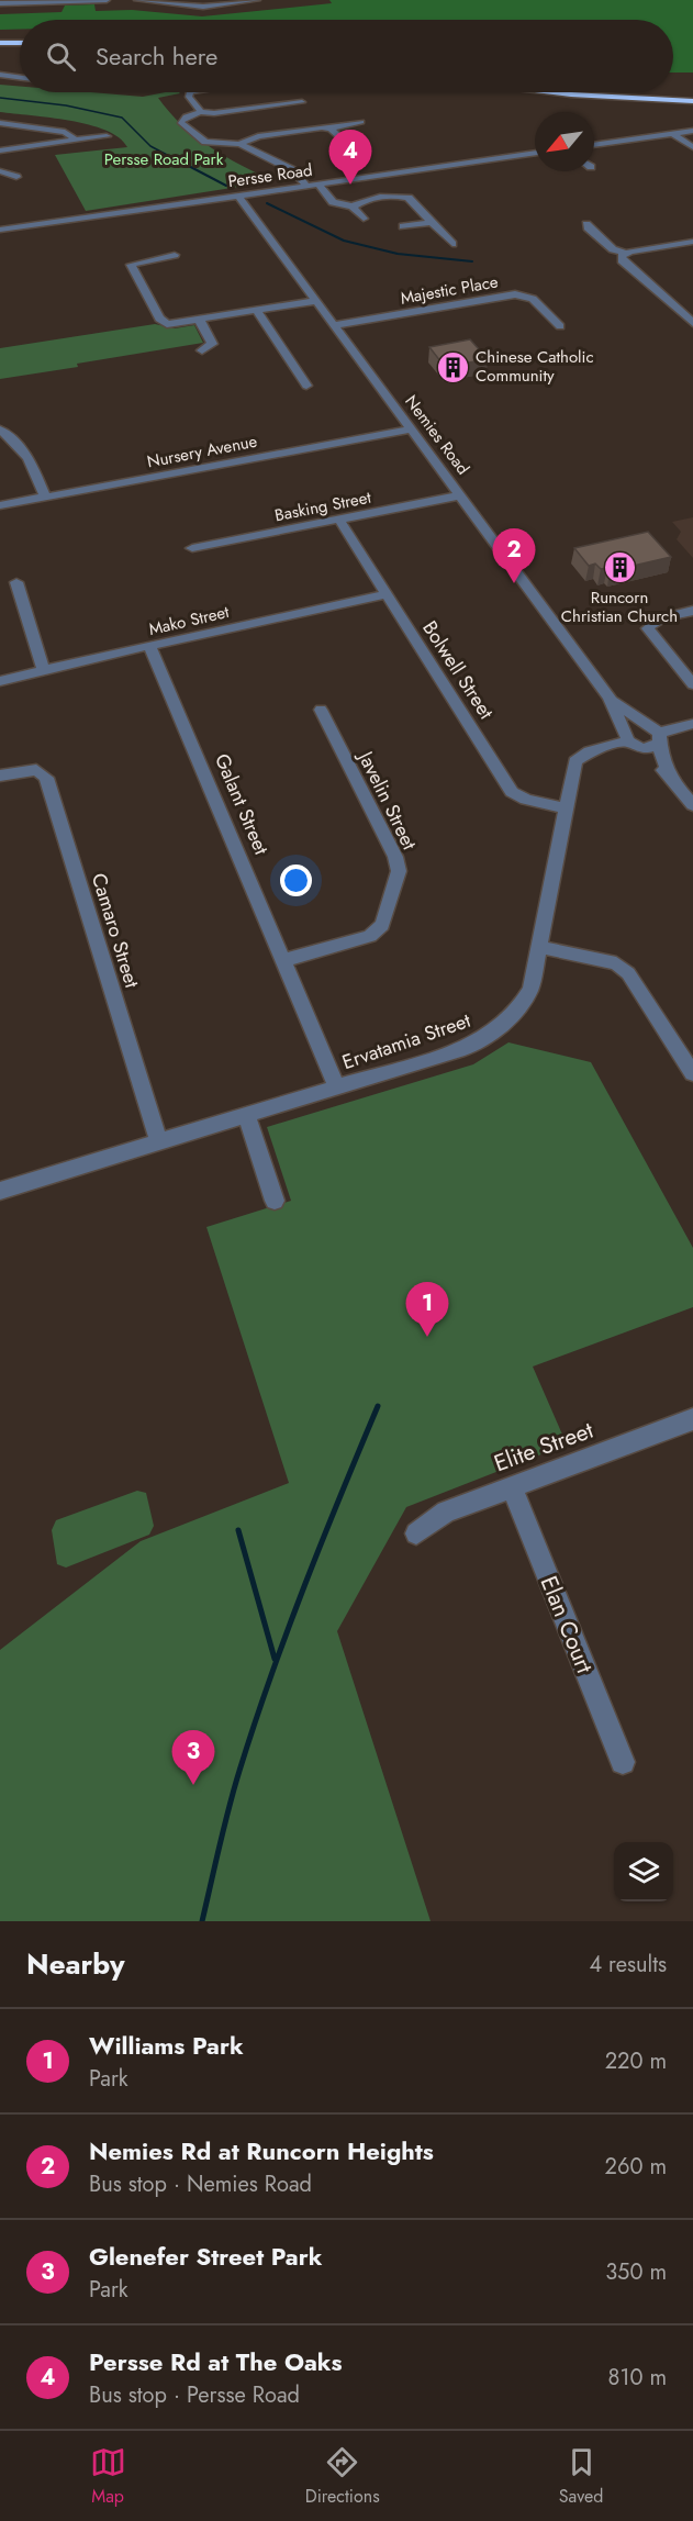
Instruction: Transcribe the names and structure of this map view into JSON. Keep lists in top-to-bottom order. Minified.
{"streets":{"street":["Persse Road","Majestic Place","Nemies Road","Nursery Avenue","Basking Street","Mako Street","Bolwell Street","Javelin Street","Galant Street","Camaro Street","Ervatamia Street","Elite Street","Elan Court"]},"crossings":[["Persse Road","Nemies Road"],["Majestic Place","Nemies Road"],["Nemies Road","Nursery Avenue"],["Nemies Road","Basking Street"],["Nemies Road","Ervatamia Street"],["Basking Street","Bolwell Street"],["Mako Street","Bolwell Street"],["Mako Street","Galant Street"],["Bolwell Street","Ervatamia Street"],["Javelin Street","Galant Street"],["Galant Street","Ervatamia Street"],["Camaro Street","Ervatamia Street"],["Elite Street","Elan Court"]],"parks":["Persse Road Park"],"places":{"building":["Chinese Catholic Community","Runcorn Christian Church"]},"north":"bottom left","page":{"search":"Search here","pins":["4","2","1","3"],"heading":["Nearby","4 results"],"list":[{"mark":"1","name":"Williams Park","note":"Park","value":"220 m"},{"mark":"2","name":"Nemies Rd at Runcorn Heights","note":"Bus stop · Nemies Road","value":"260 m"},{"mark":"3","name":"Glenefer Street Park","note":"Park","value":"350 m"},{"mark":"4","name":"Persse Rd at The Oaks","note":"Bus stop · Persse Road","value":"810 m"}],"nav":["Map","Directions","Saved"]}}
